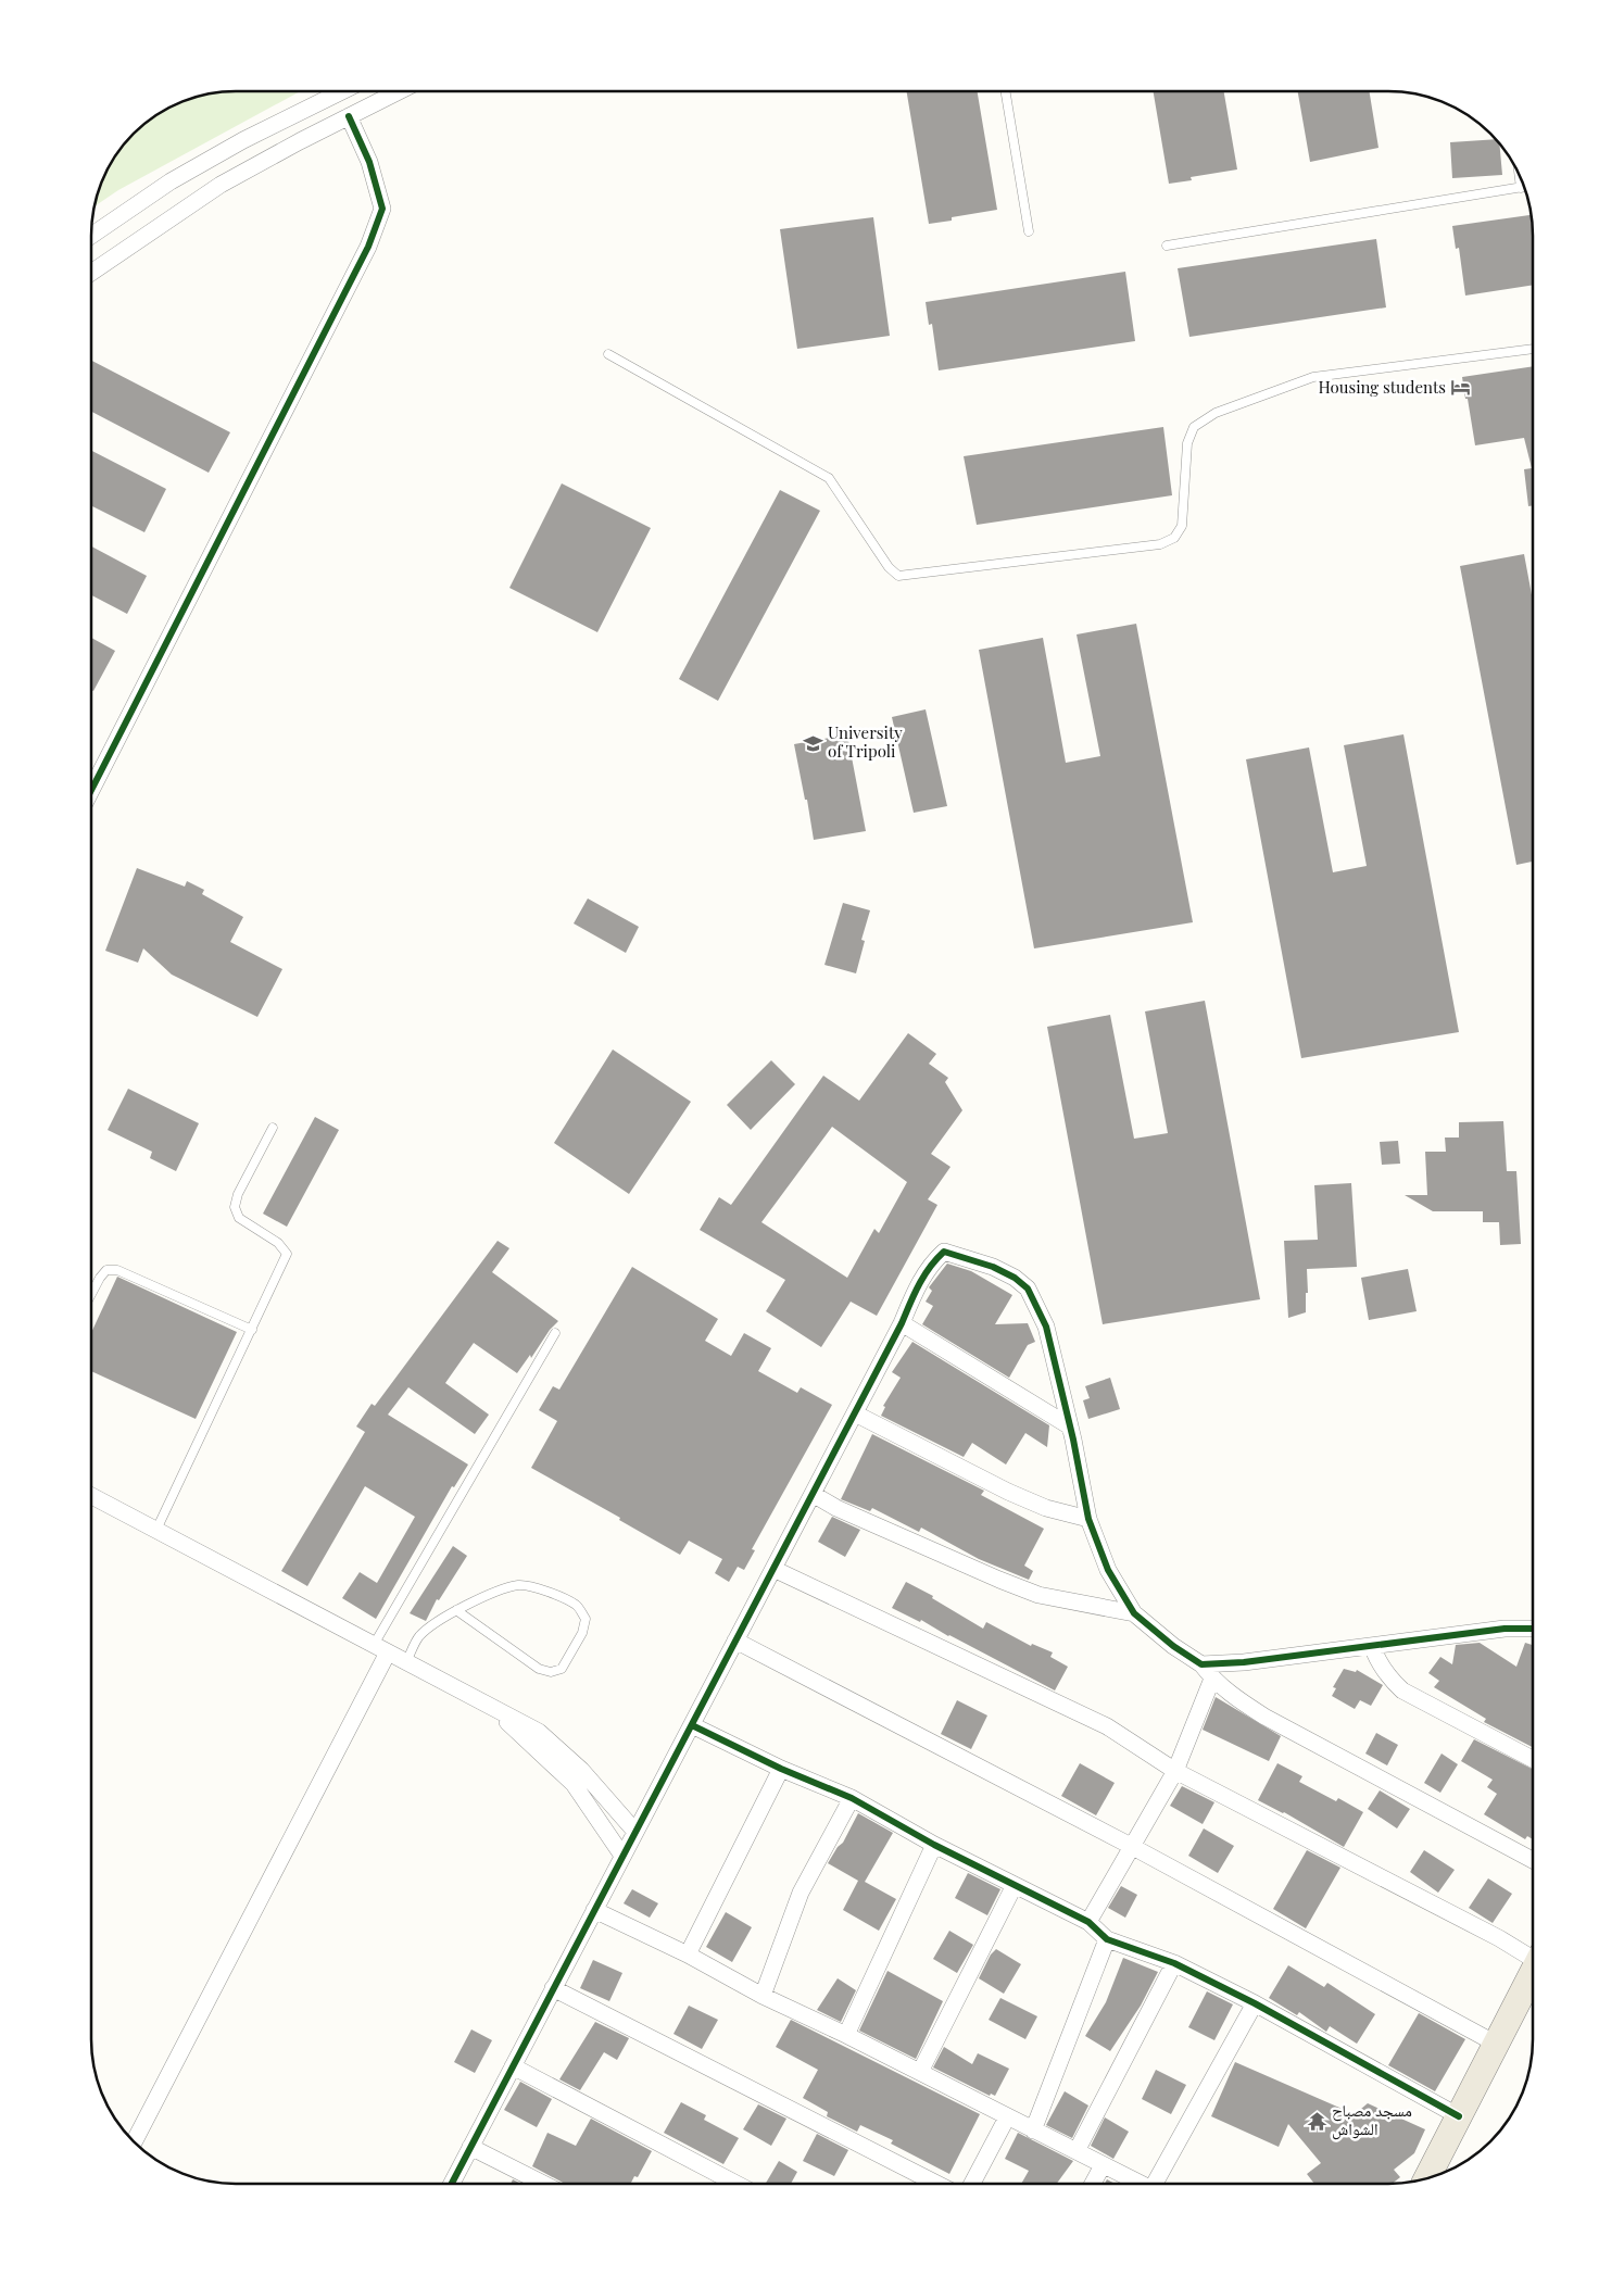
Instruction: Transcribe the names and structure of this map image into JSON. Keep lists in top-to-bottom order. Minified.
{"places":{"hotel":["Housing students"],"school or university":["University of Tripoli"],"temple":["مسجد مصباح الشواش"]}}
